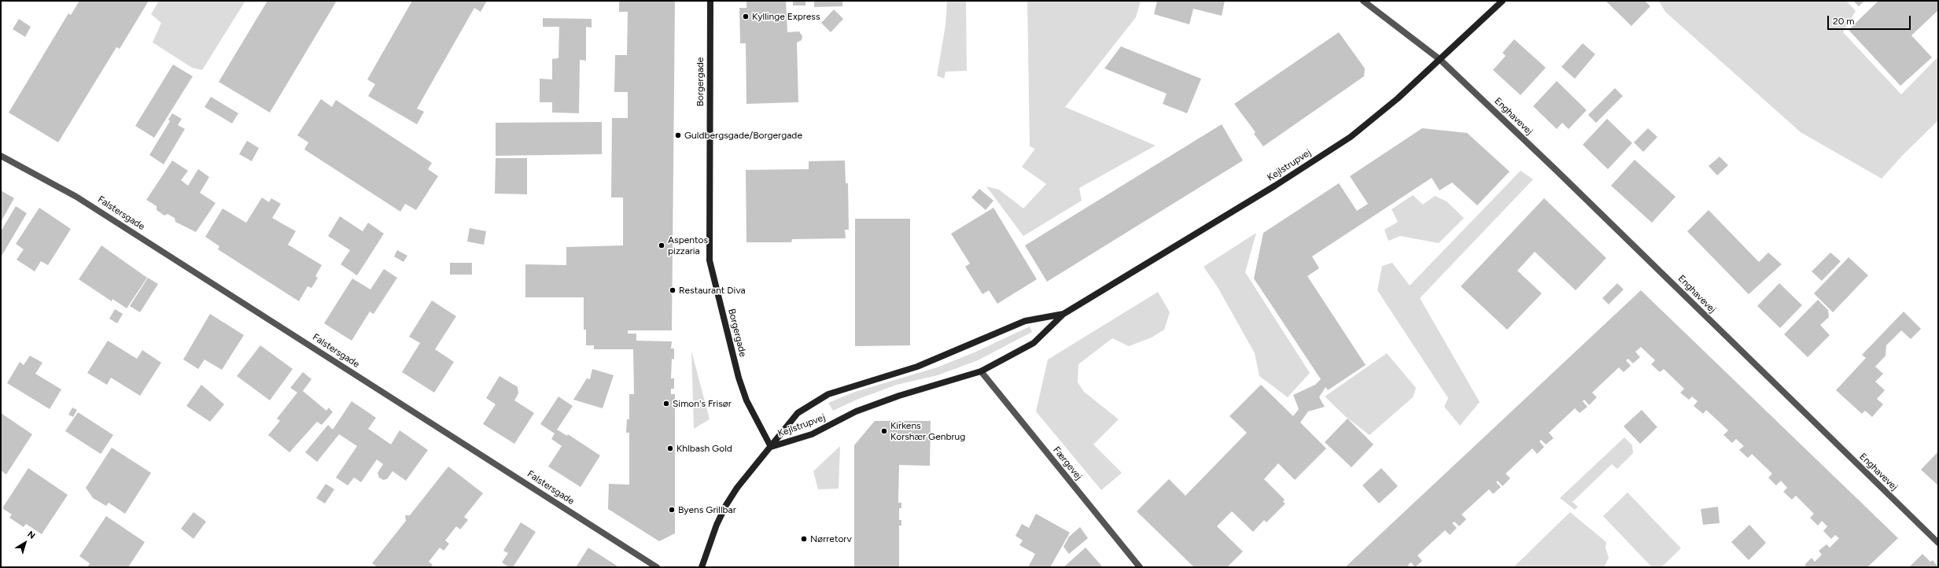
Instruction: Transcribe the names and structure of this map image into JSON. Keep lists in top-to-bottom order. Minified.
{"streets":{"street":["Borgergade","Enghavevej","Kejlstrupvej","Falstersgade","Færgevej"]},"crossings":[["Borgergade","Kejlstrupvej"],["Enghavevej","Kejlstrupvej"],["Kejlstrupvej","Færgevej"]],"places":["Kyllinge Express","Guldbergsgade/Borgergade","Aspentos pizzaria","Restaurant Diva","Simon's Frisør","Kirkens Korshær Genbrug","Khlbash Gold","Byens Grillbar","Nørretorv"],"scale_bar":"20 m","north":"top right"}
